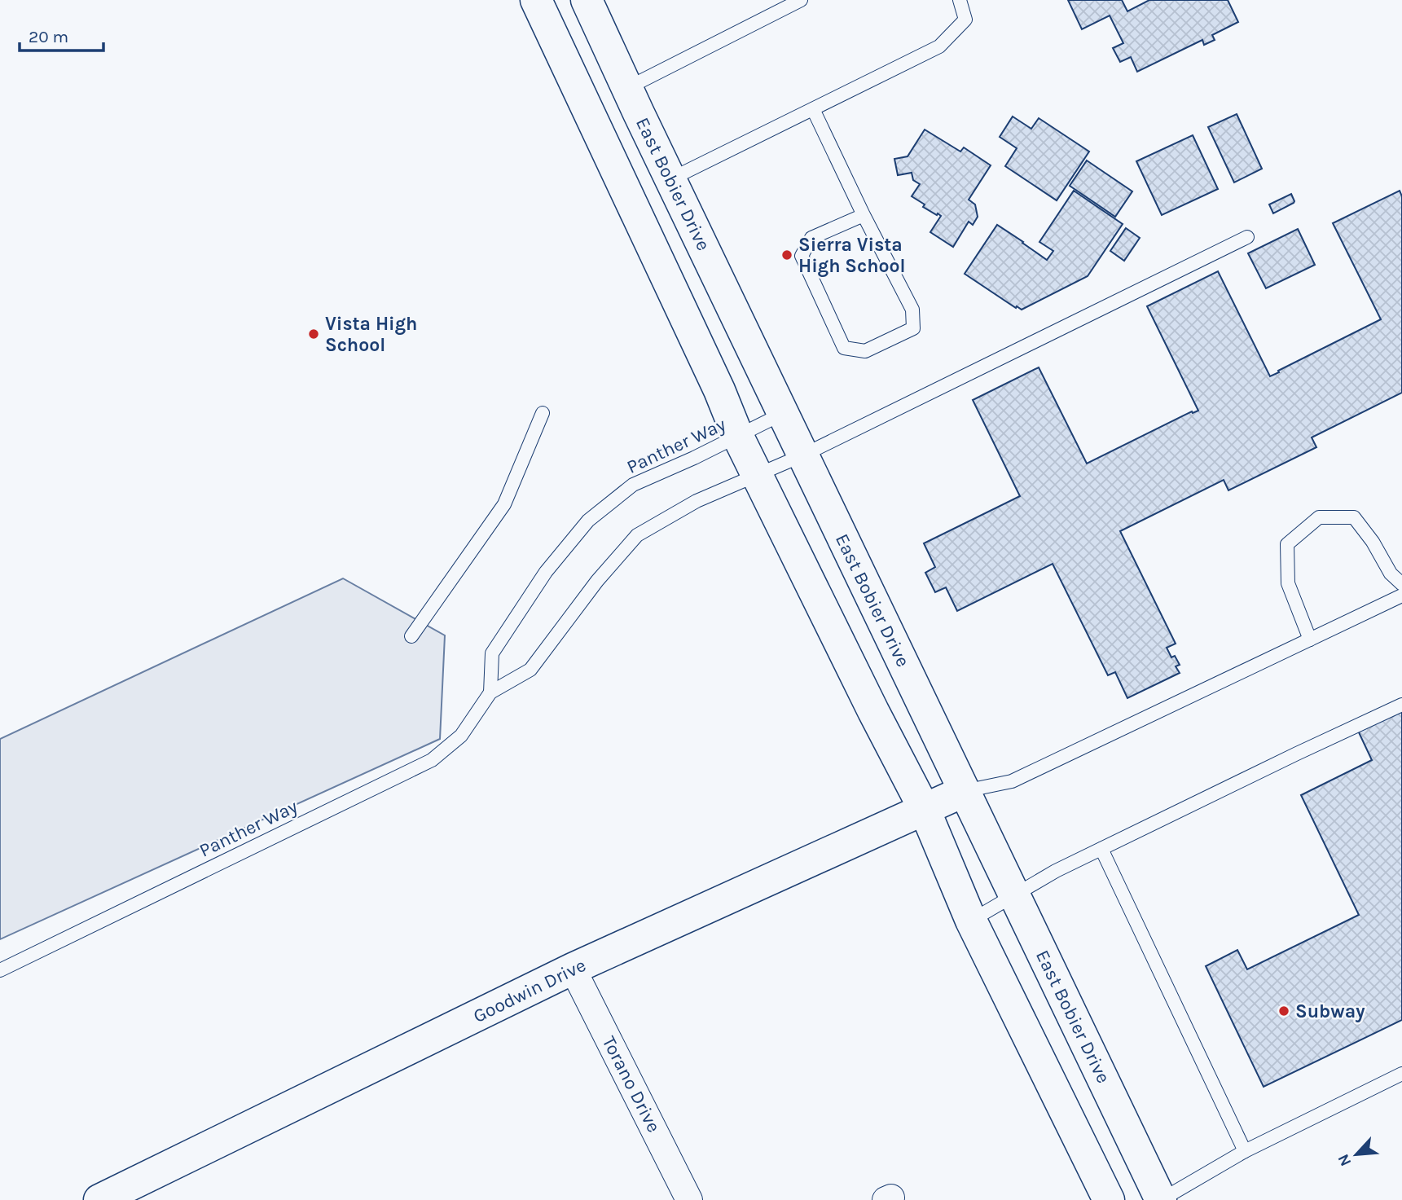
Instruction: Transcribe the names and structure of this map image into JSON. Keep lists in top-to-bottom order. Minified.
{"streets":{"main road":["East Bobier Drive","Goodwin Drive"],"street":["Torano Drive"],"lane":["Panther Way"]},"crossings":[["East Bobier Drive","Panther Way"],["East Bobier Drive","Goodwin Drive"],["Goodwin Drive","Torano Drive"]],"places":["Sierra Vista High School","Vista High School","Subway"],"scale_bar":"20 m","north":"bottom left"}
